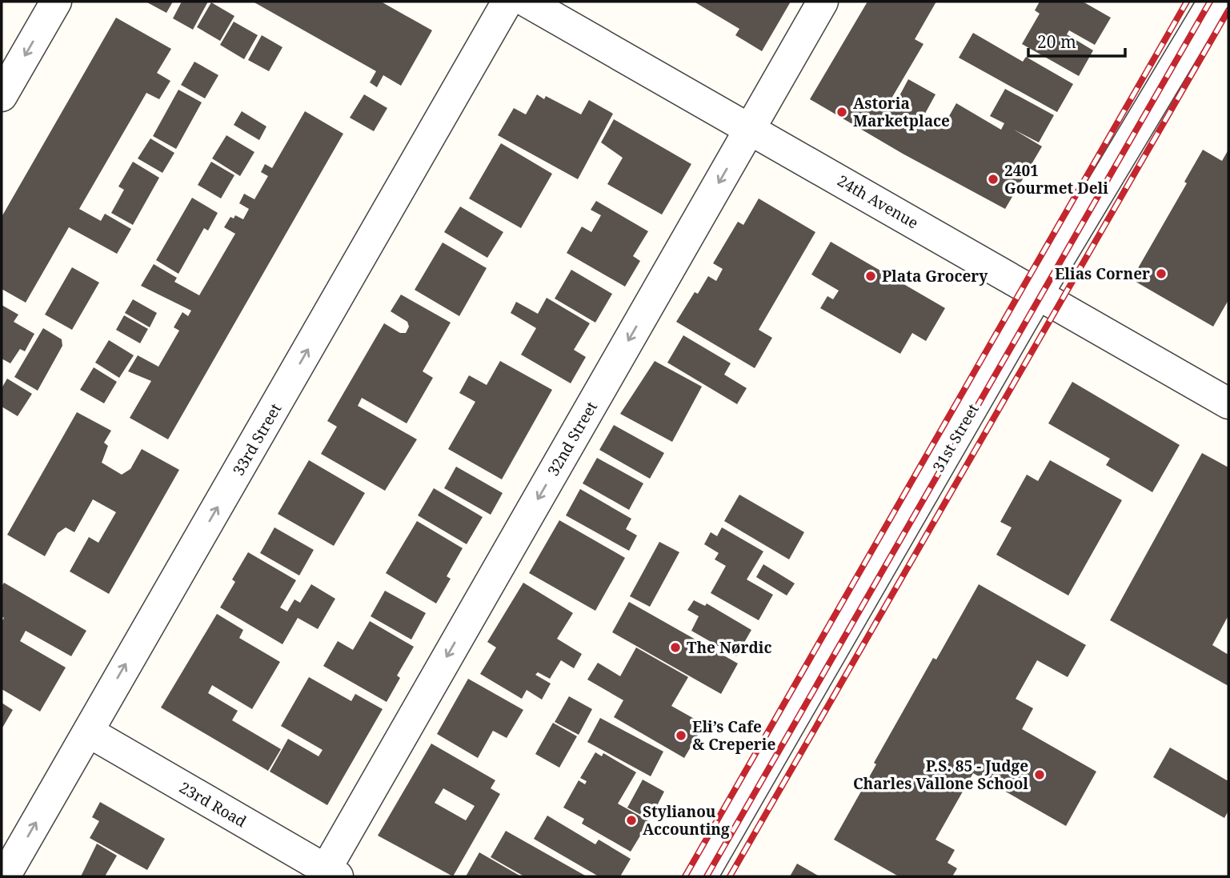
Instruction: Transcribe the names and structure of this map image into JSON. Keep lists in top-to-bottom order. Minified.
{"streets":{"street":["24th Avenue","31st Street","32nd Street","33rd Street","23rd Road"]},"crossings":[["24th Avenue","31st Street"],["24th Avenue","32nd Street"],["32nd Street","23rd Road"],["33rd Street","23rd Road"]],"one_way":["32nd Street","33rd Street"],"places":["Astoria Marketplace","2401 Gourmet Deli","Elias Corner","Plata Grocery","The Nørdic","Eli’s Cafe & Creperie","P.S. 85 - Judge Charles Vallone School","Stylianou Accounting"],"scale_bar":"20 m"}
